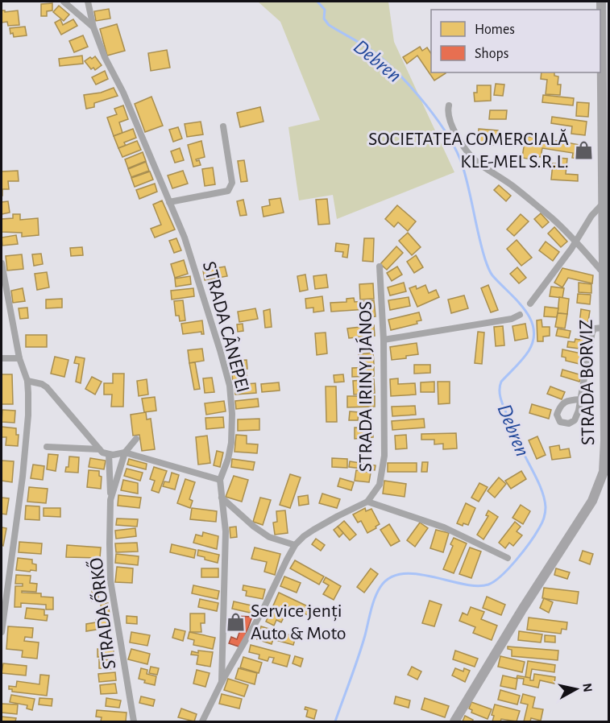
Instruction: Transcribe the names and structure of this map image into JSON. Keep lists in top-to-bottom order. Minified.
{"streets":{"main road":["STRADA BORVIZ"],"street":["STRADA CÂNEPEI","STRADA IRINYI JÁNOS","STRADA ŐRKŐ"]},"water":["Debren"],"places":{"shop":["SOCIETATEA COMERCIALĂ KLE-MEL S.R.L.","Service jenți Auto & Moto"]},"legend":["Homes","Shops"],"north":"right"}
